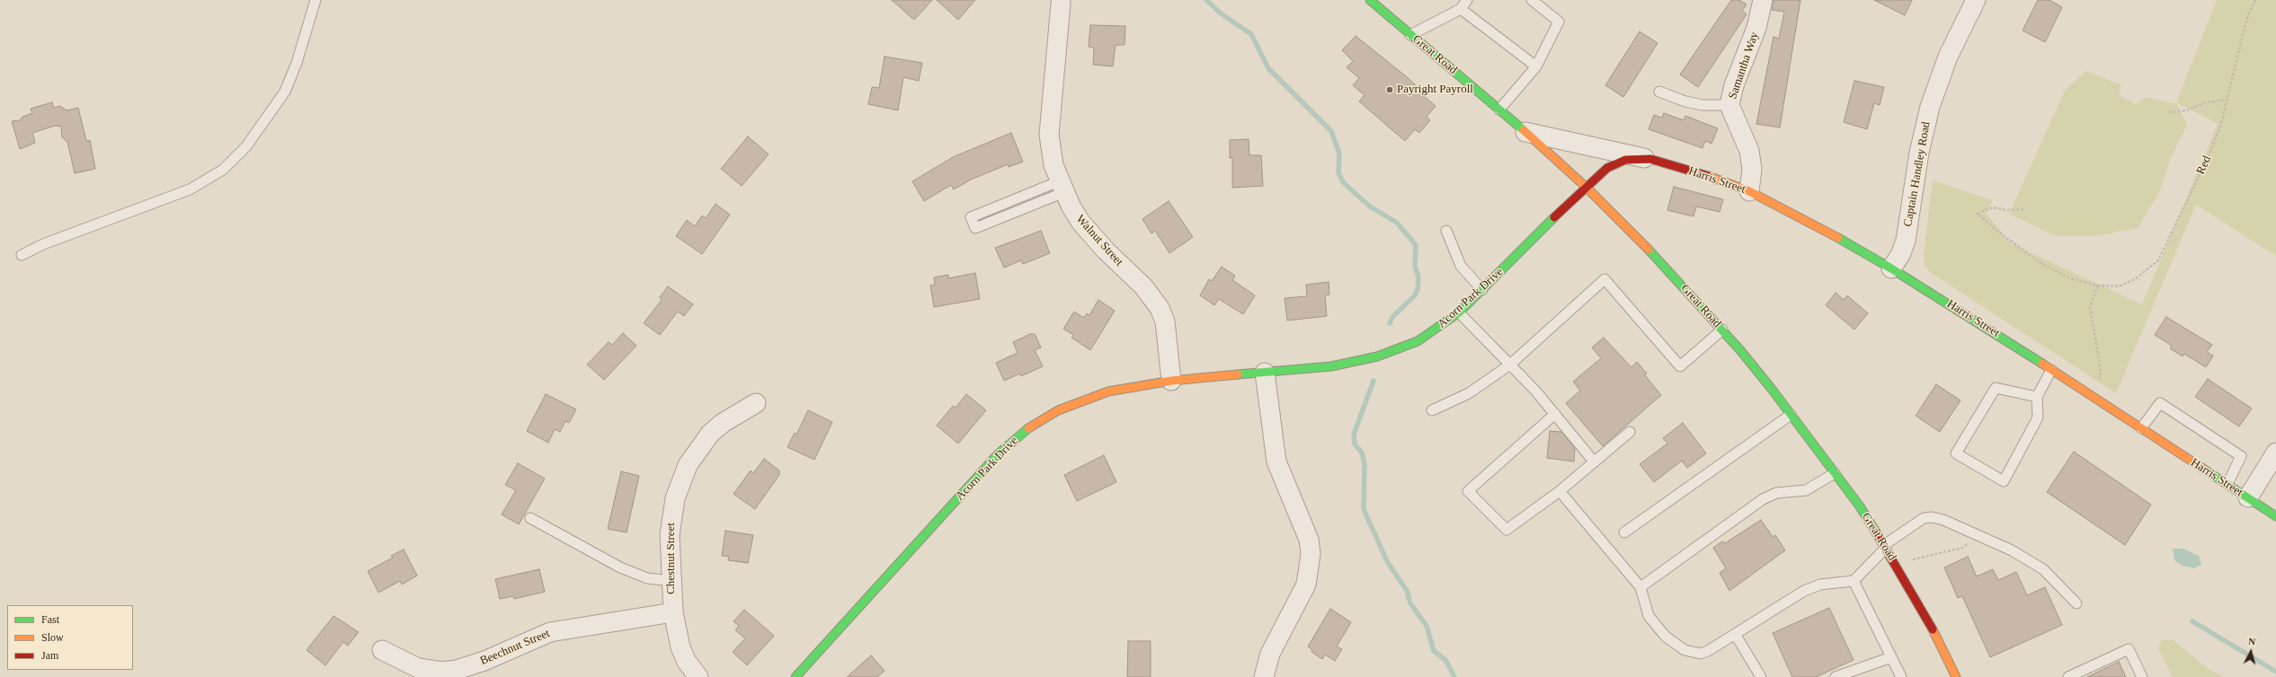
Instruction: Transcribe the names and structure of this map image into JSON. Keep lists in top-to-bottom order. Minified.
{"streets":{"street":["Great Road","Samantha Way","Captain Handley Road","Harris Street","Walnut Street","Acorn Park Drive","Chestnut Street","Beechnut Street"],"path":["Red"]},"crossings":[["Great Road","Harris Street"],["Great Road","Acorn Park Drive"],["Samantha Way","Harris Street"],["Captain Handley Road","Harris Street"],["Harris Street","Acorn Park Drive"],["Walnut Street","Acorn Park Drive"],["Chestnut Street","Beechnut Street"]],"places":["Payright Payroll"],"legend":["Fast","Slow","Jam"],"north":"top"}
